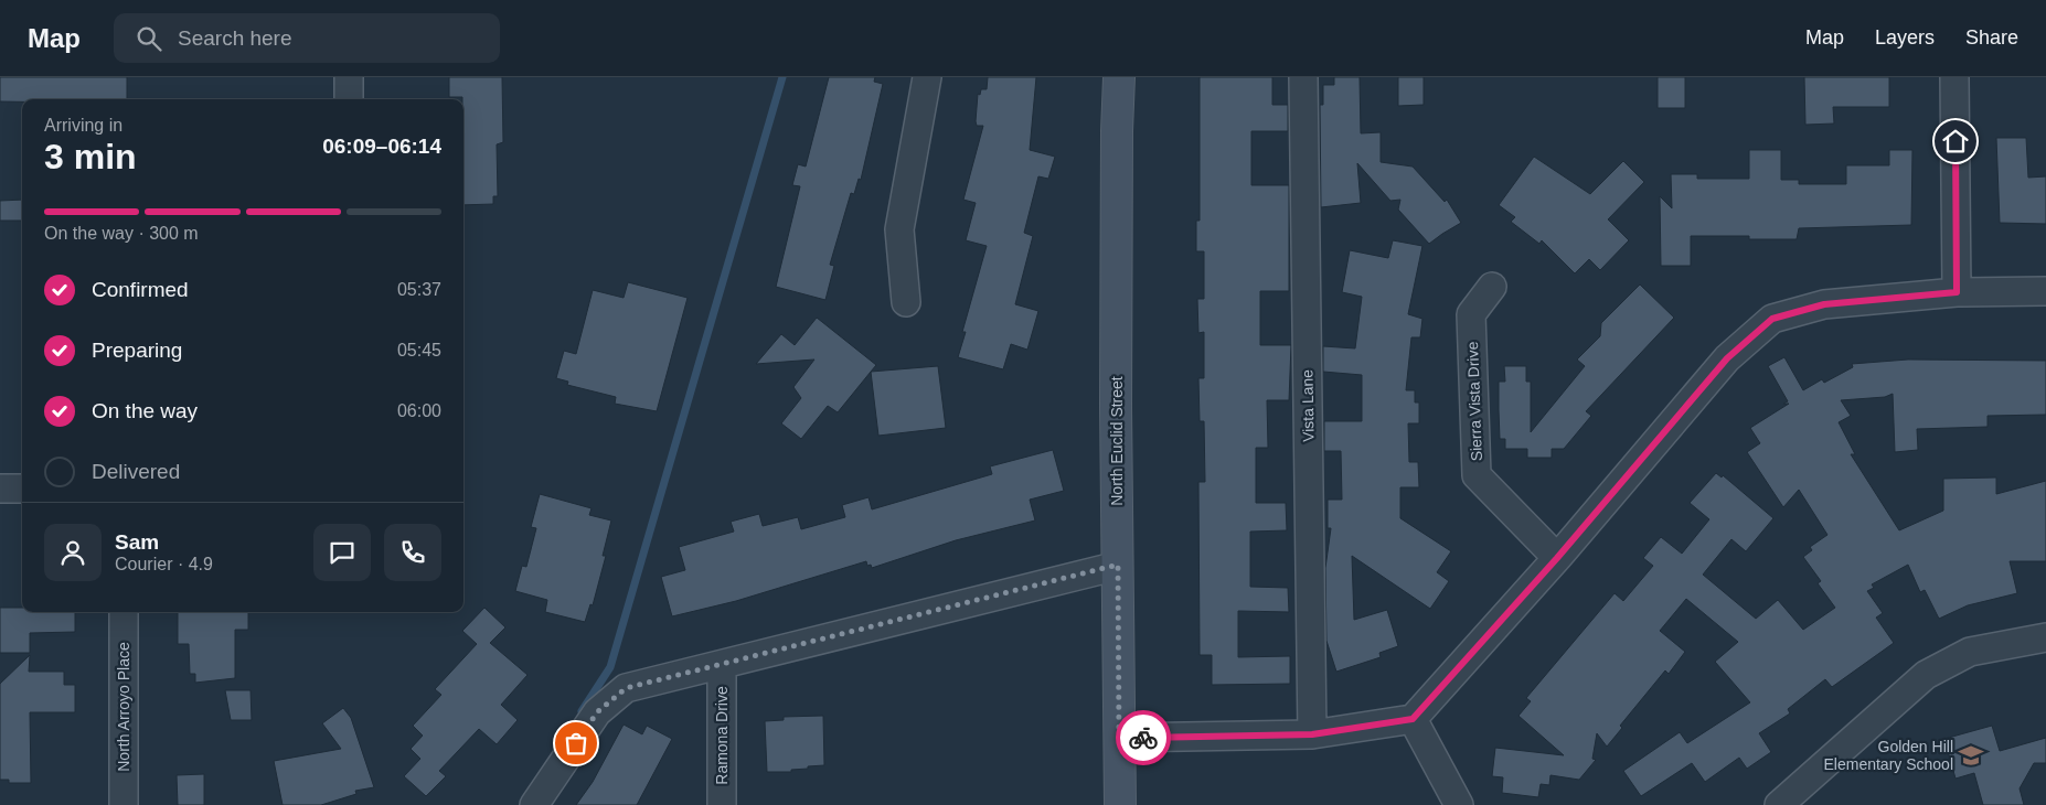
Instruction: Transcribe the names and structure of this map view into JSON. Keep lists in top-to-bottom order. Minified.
{"streets":{"main road":["North Euclid Street"],"street":["Sierra Vista Drive","Vista Lane","North Arroyo Place","Ramona Drive"]},"places":{"school or university":["Golden Hill Elementary School"]},"page":{"header":"Map","search":"Search here","nav":["Map","Layers","Share"],"heading":["3 min","Arriving in","06:09–06:14"],"panel":["Sam","Courier · 4.9"],"bar":"On the way · 300 m","list":[["Confirmed","05:37"],["Preparing","05:45"],["On the way","06:00"],"Delivered"]}}
